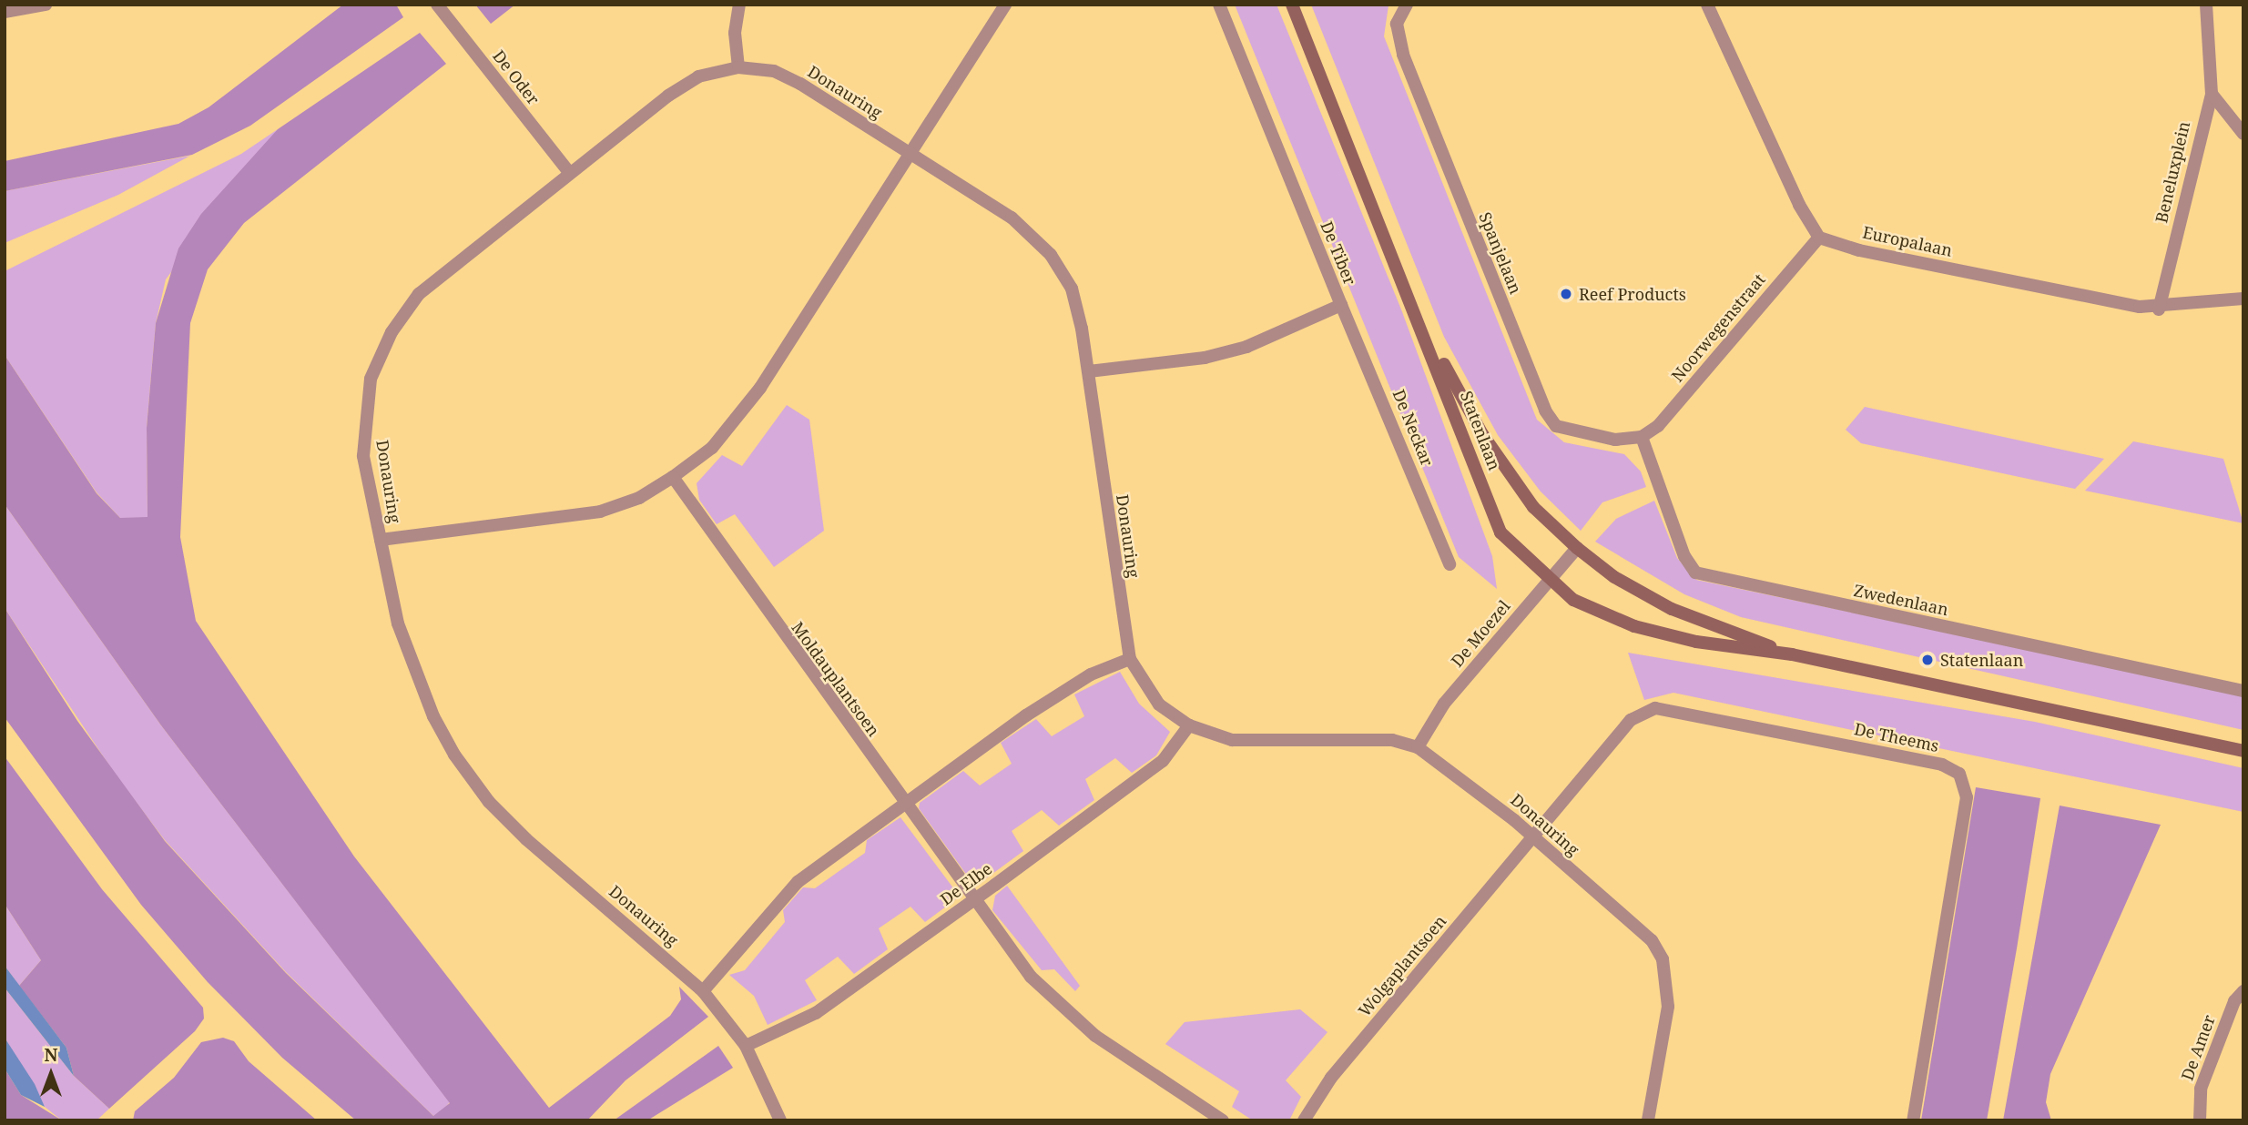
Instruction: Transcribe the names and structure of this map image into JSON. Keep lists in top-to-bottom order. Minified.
{"streets":{"main road":["Statenlaan"],"street":["De Oder","Donauring","Beneluxplein","Europalaan","De Tiber","Spanjelaan","Noorwegenstraat","De Neckar","Zwedenlaan","De Moezel","Moldauplantsoen","De Theems","De Elbe","Wolgaplantsoen","De Amer"]},"crossings":[["De Oder","Donauring"],["Donauring","De Tiber"],["Donauring","De Moezel"],["Donauring","De Theems"],["Donauring","De Elbe"],["Donauring","Wolgaplantsoen"],["Beneluxplein","Europalaan"],["Europalaan","Noorwegenstraat"],["De Tiber","De Neckar"],["Spanjelaan","Noorwegenstraat"],["Spanjelaan","Zwedenlaan"],["Noorwegenstraat","Zwedenlaan"],["Statenlaan","De Moezel"],["Moldauplantsoen","De Elbe"],["De Theems","Wolgaplantsoen"]],"places":["Reef Products","Statenlaan"],"north":"top"}
